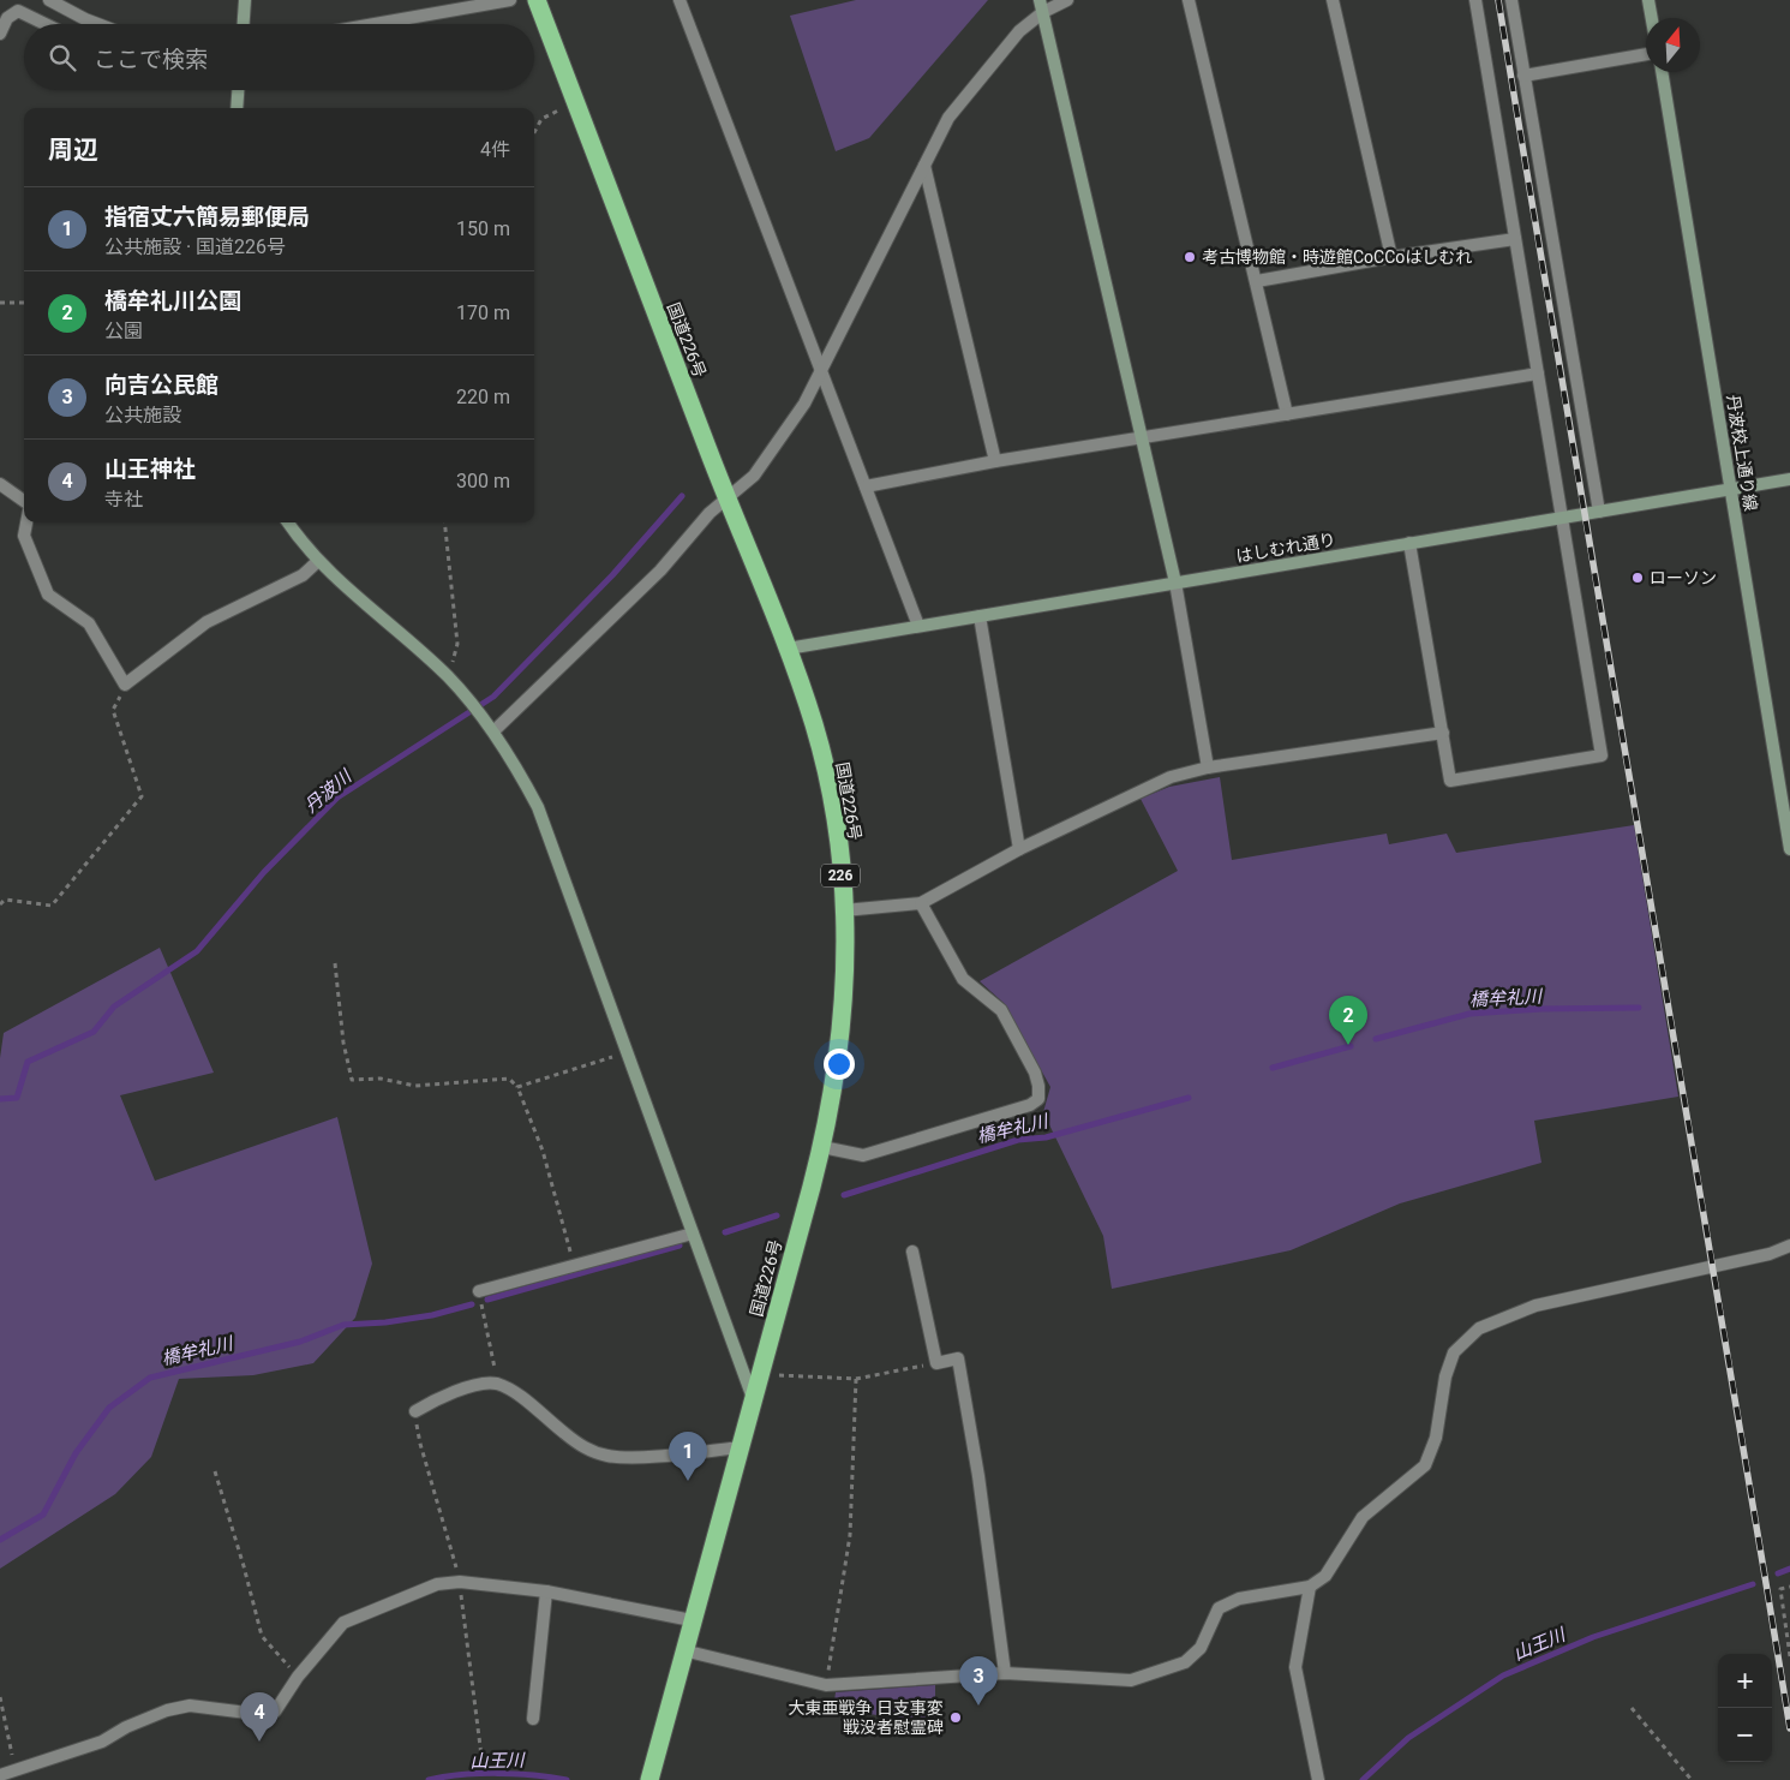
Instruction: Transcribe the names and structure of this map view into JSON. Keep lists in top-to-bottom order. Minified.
{"streets":{"highway":["国道226号","226"],"street":["丹波校上通り線","はしむれ通り"]},"crossings":[["国道226号","はしむれ通り"],["丹波校上通り線","はしむれ通り"]],"water":["丹波川","橋牟礼川","山王川"],"places":["考古博物館・時遊館CoCCoはしむれ","ローソン","大東亜戦争 日支事変 戦没者慰霊碑"],"north":"top","page":{"search":"ここで検索","heading":["周辺","4件"],"list":[{"mark":"1","name":"指宿丈六簡易郵便局","note":"公共施設 · 国道226号","value":"150 m"},{"mark":"2","name":"橋牟礼川公園","note":"公園","value":"170 m"},{"mark":"3","name":"向吉公民館","note":"公共施設","value":"220 m"},{"mark":"4","name":"山王神社","note":"寺社","value":"300 m"}],"pins":["2","1","3","4"],"map_buttons":["+","−"]}}
